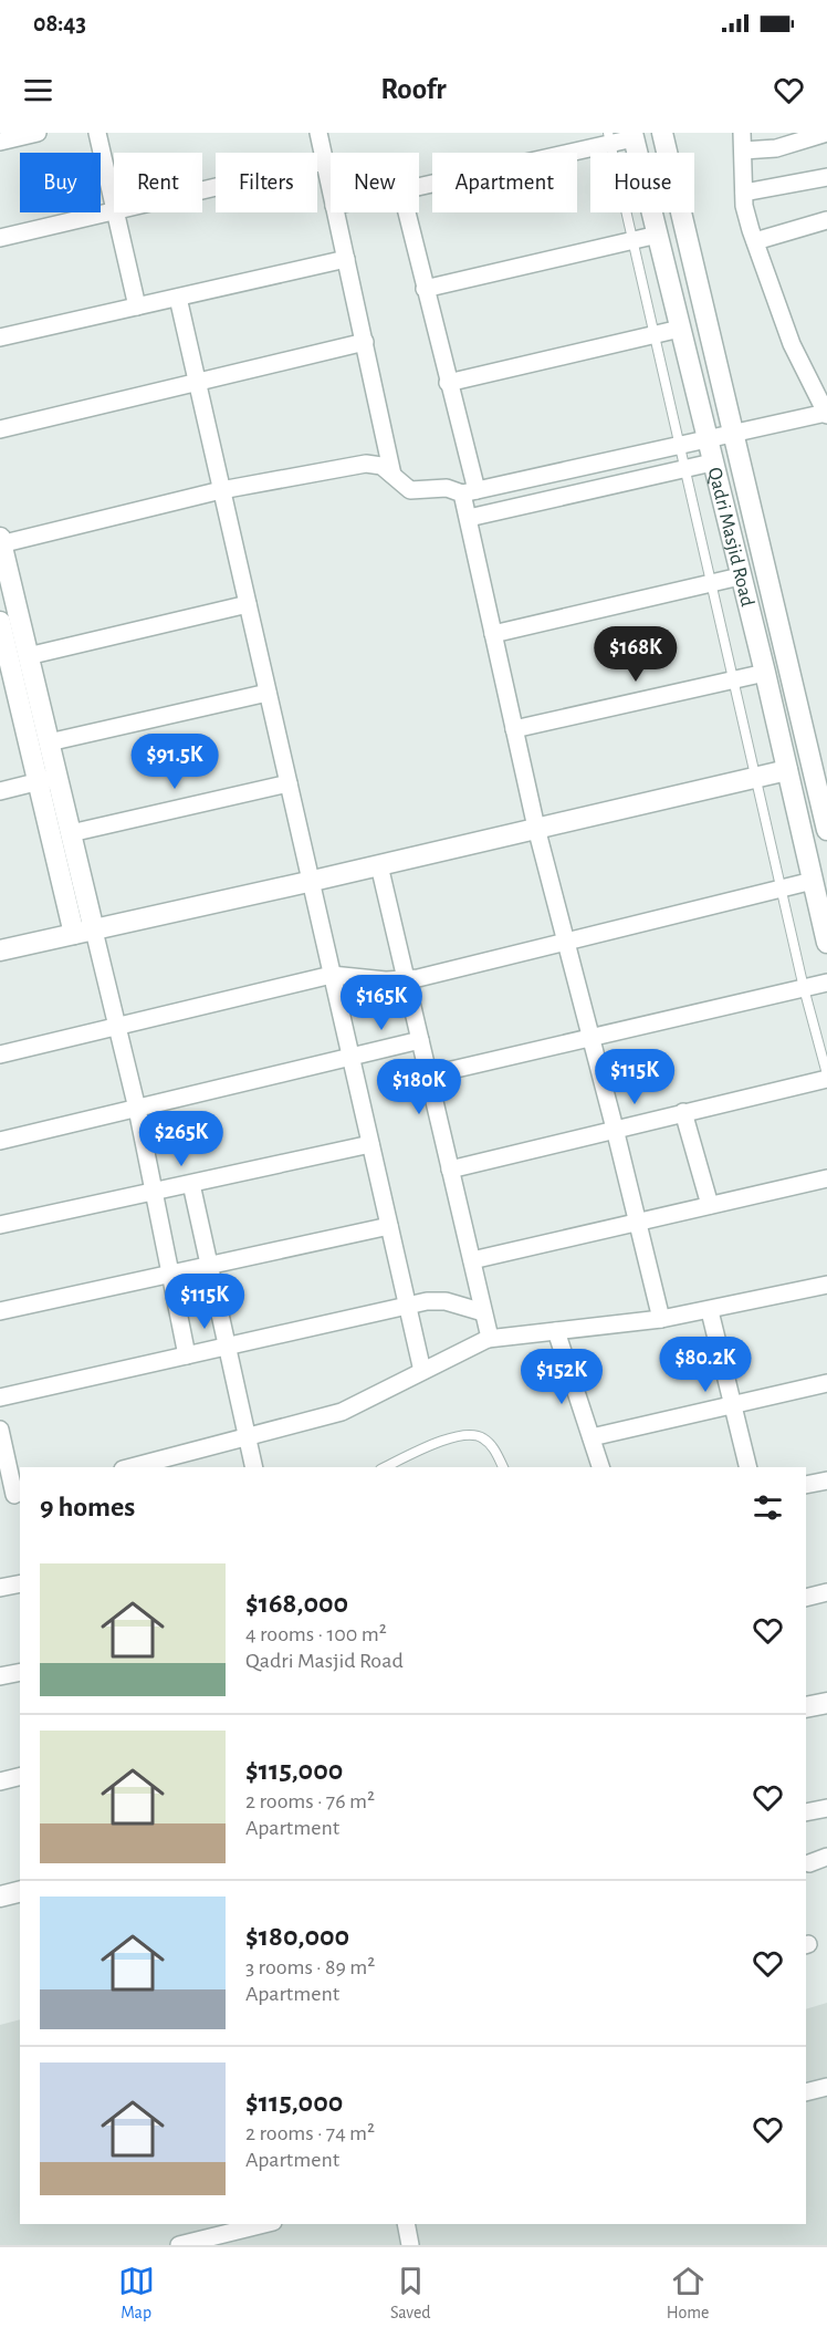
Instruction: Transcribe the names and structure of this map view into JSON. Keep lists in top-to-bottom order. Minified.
{"streets":{"street":["Qadri Masjid Road"]},"page":{"status":"08:43","header":"Roofr","chip":["Buy","Rent","Filters","New","Apartment","House"],"price":["$168K","$91.5K","$165K","$115K","$180K","$265K","$115K","$80.2K","$152K"],"heading":"9 homes","list":[{"name":"$168,000","note":"4 rooms · 100 m² · Qadri Masjid Road"},{"name":"$115,000","note":"2 rooms · 76 m² · Apartment"},{"name":"$180,000","note":"3 rooms · 89 m² · Apartment"},{"name":"$115,000","note":"2 rooms · 74 m² · Apartment"}],"tabs":["Map","Saved","Home"]}}
